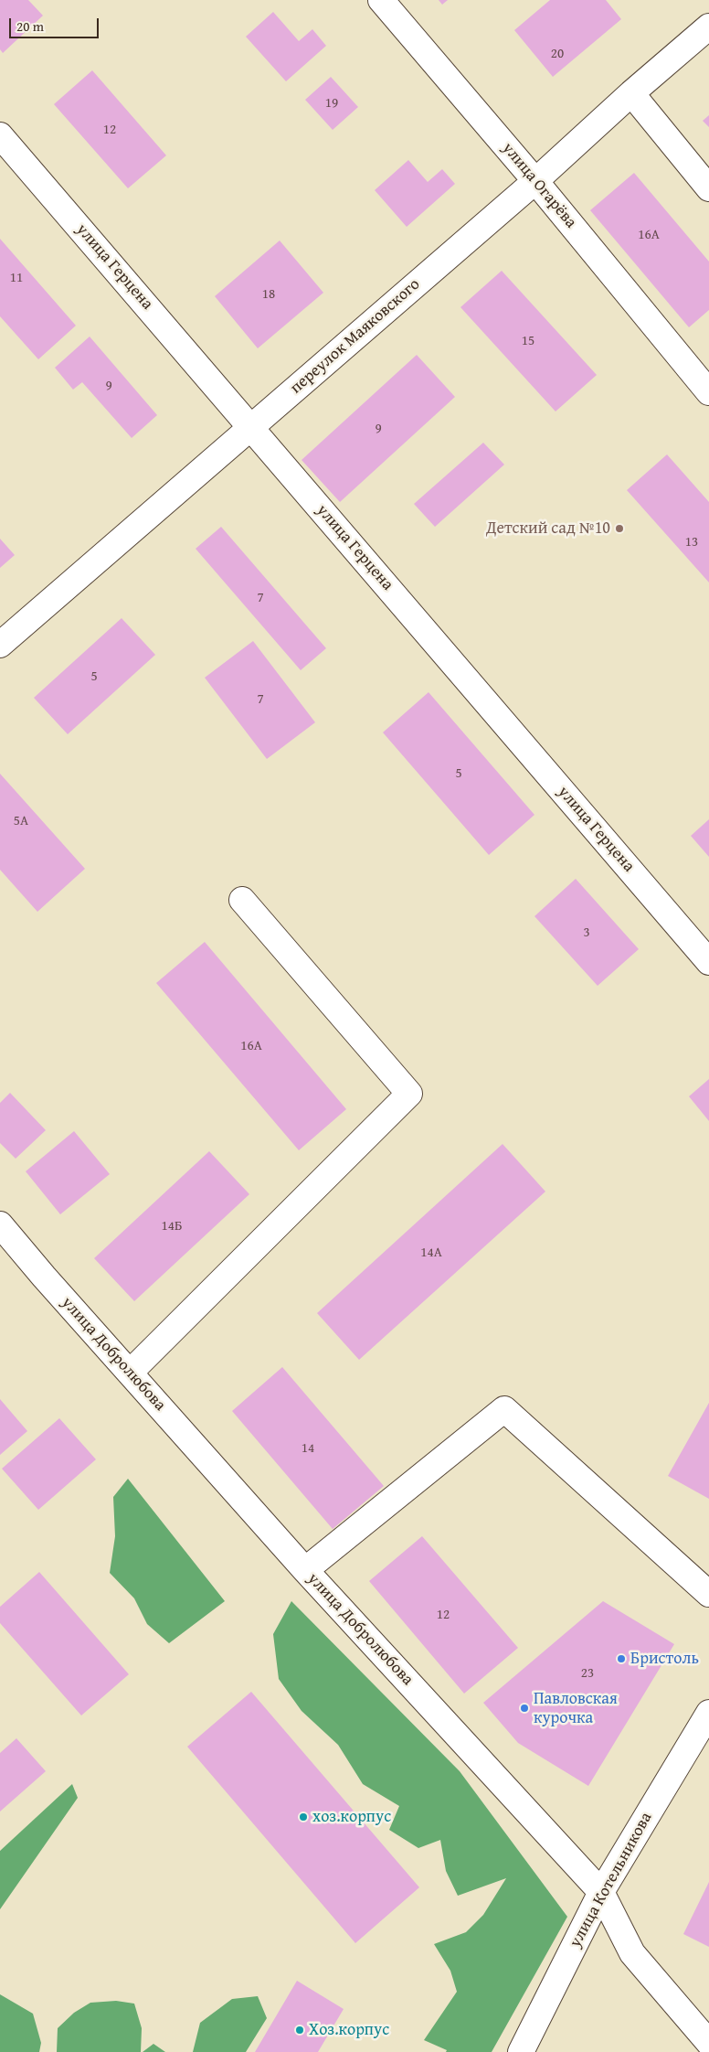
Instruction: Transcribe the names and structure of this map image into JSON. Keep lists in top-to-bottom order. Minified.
{"streets":{"street":["улица Огарёва","улица Герцена","переулок Маяковского","улица Добролюбова","улица Котельникова"]},"crossings":[["улица Огарёва","переулок Маяковского"],["улица Герцена","переулок Маяковского"],["улица Добролюбова","улица Котельникова"]],"places":["Детский сад №10","Бристоль","Павловская курочка","хоз.корпус","Хоз.корпус"],"house_numbers":["20","19","12","16А","11","18","15","9","9","13","7","5","7","5","5А","3","16А","14Б","14А","14","12","23"],"scale_bar":"20 m"}
